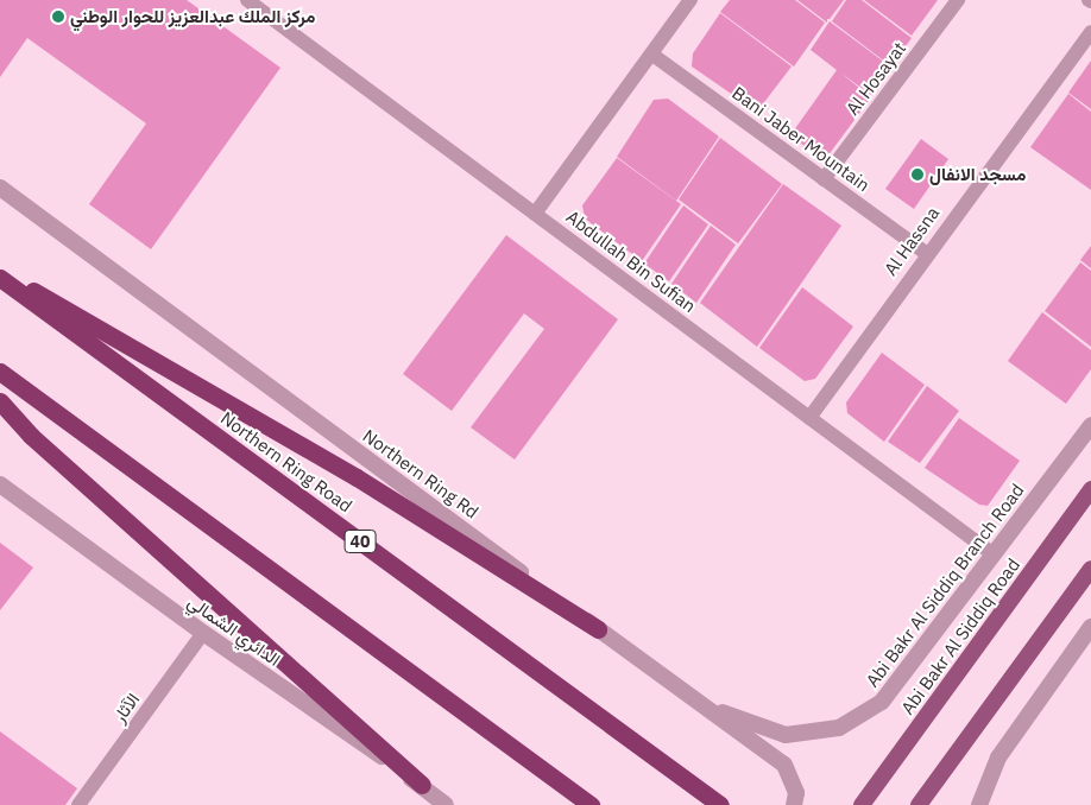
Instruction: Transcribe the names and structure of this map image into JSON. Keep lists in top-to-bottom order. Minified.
{"streets":{"highway":["Northern Ring Road","40"],"main road":["Abi Bakr Al Siddiq Road"],"street":["Al Hosayat","Bani Jaber Mountain","Al Hassna","Abdullah Bin Sufian","Northern Ring Rd","Abi Bakr Al Siddiq Branch Road","الدائري الشمالي","الآثار"]},"crossings":[["Al Hosayat","Bani Jaber Mountain"],["Bani Jaber Mountain","Al Hassna"],["Al Hassna","Abdullah Bin Sufian"],["Abdullah Bin Sufian","Abi Bakr Al Siddiq Branch Road"],["Northern Ring Rd","Abi Bakr Al Siddiq Branch Road"],["الدائري الشمالي","الآثار"]],"places":["مركز الملك عبدالعزيز للحوار الوطني","مسجد الانفال"]}
